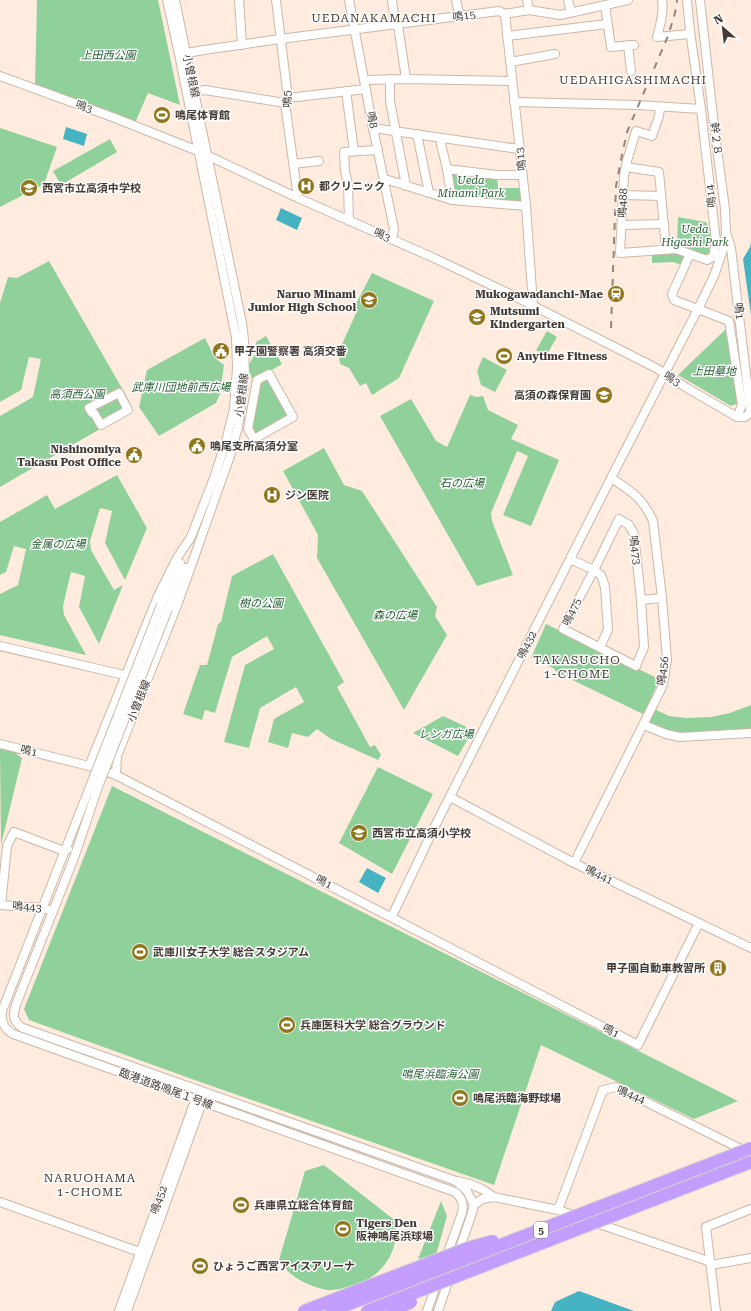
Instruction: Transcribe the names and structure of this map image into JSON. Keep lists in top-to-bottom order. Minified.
{"streets":{"highway":["5"],"street":["鳴15","小曽根線","鳴5","鳴3","鳴8","幹２８","鳴13","鳴14","鳴488","鳴1","鳴473","鳴475","鳴432","鳴456","鳴441","鳴443","臨港道路鳴尾１号線","鳴444","鳴452"]},"crossings":[["鳴15","小曽根線"],["鳴15","鳴5"],["鳴15","鳴8"],["鳴15","鳴13"],["小曽根線","鳴3"],["小曽根線","鳴1"],["鳴5","鳴3"],["鳴3","鳴8"],["鳴3","鳴13"],["鳴3","鳴1"],["鳴3","鳴432"],["幹２８","鳴1"],["幹２８","鳴432"],["鳴14","鳴488"],["鳴1","鳴432"],["鳴1","鳴441"],["鳴473","鳴475"],["鳴432","鳴456"],["鳴432","鳴441"],["鳴456","鳴441"],["鳴443","臨港道路鳴尾１号線"],["臨港道路鳴尾１号線","鳴452"]],"districts":["UEDANAKAMACHI","UEDAHIGASHIMACHI","TAKASUCHO 1-CHOME","NARUOHAMA 1-CHOME"],"parks":["上田西公園","Ueda Minami Park","Ueda Higashi Park","上田墓地","武庫川団地前西広場","高須西公園","石の広場","金属の広場","樹の公園","森の広場","レンガ広場","鳴尾浜臨海公園"],"places":{"sports":["鳴尾体育館","Anytime Fitness","武庫川女子大学 総合スタジアム","兵庫医科大学 総合グラウンド","鳴尾浜臨海野球場","兵庫県立総合体育館","Tigers Den 阪神鳴尾浜球場","ひょうご西宮アイスアリーナ"],"hospital":["都クリニック","ジン医院"],"school or university":["西宮市立高須中学校","Naruo Minami Junior High School","Mutsumi Kindergarten","高須の森保育園","西宮市立高須小学校"],"station":["Mukogawadanchi-Mae"],"public building":["甲子園警察署 高須交番","鳴尾支所高須分室","Nishinomiya Takasu Post Office"],"building":["甲子園自動車教習所"]},"north":"top left"}
